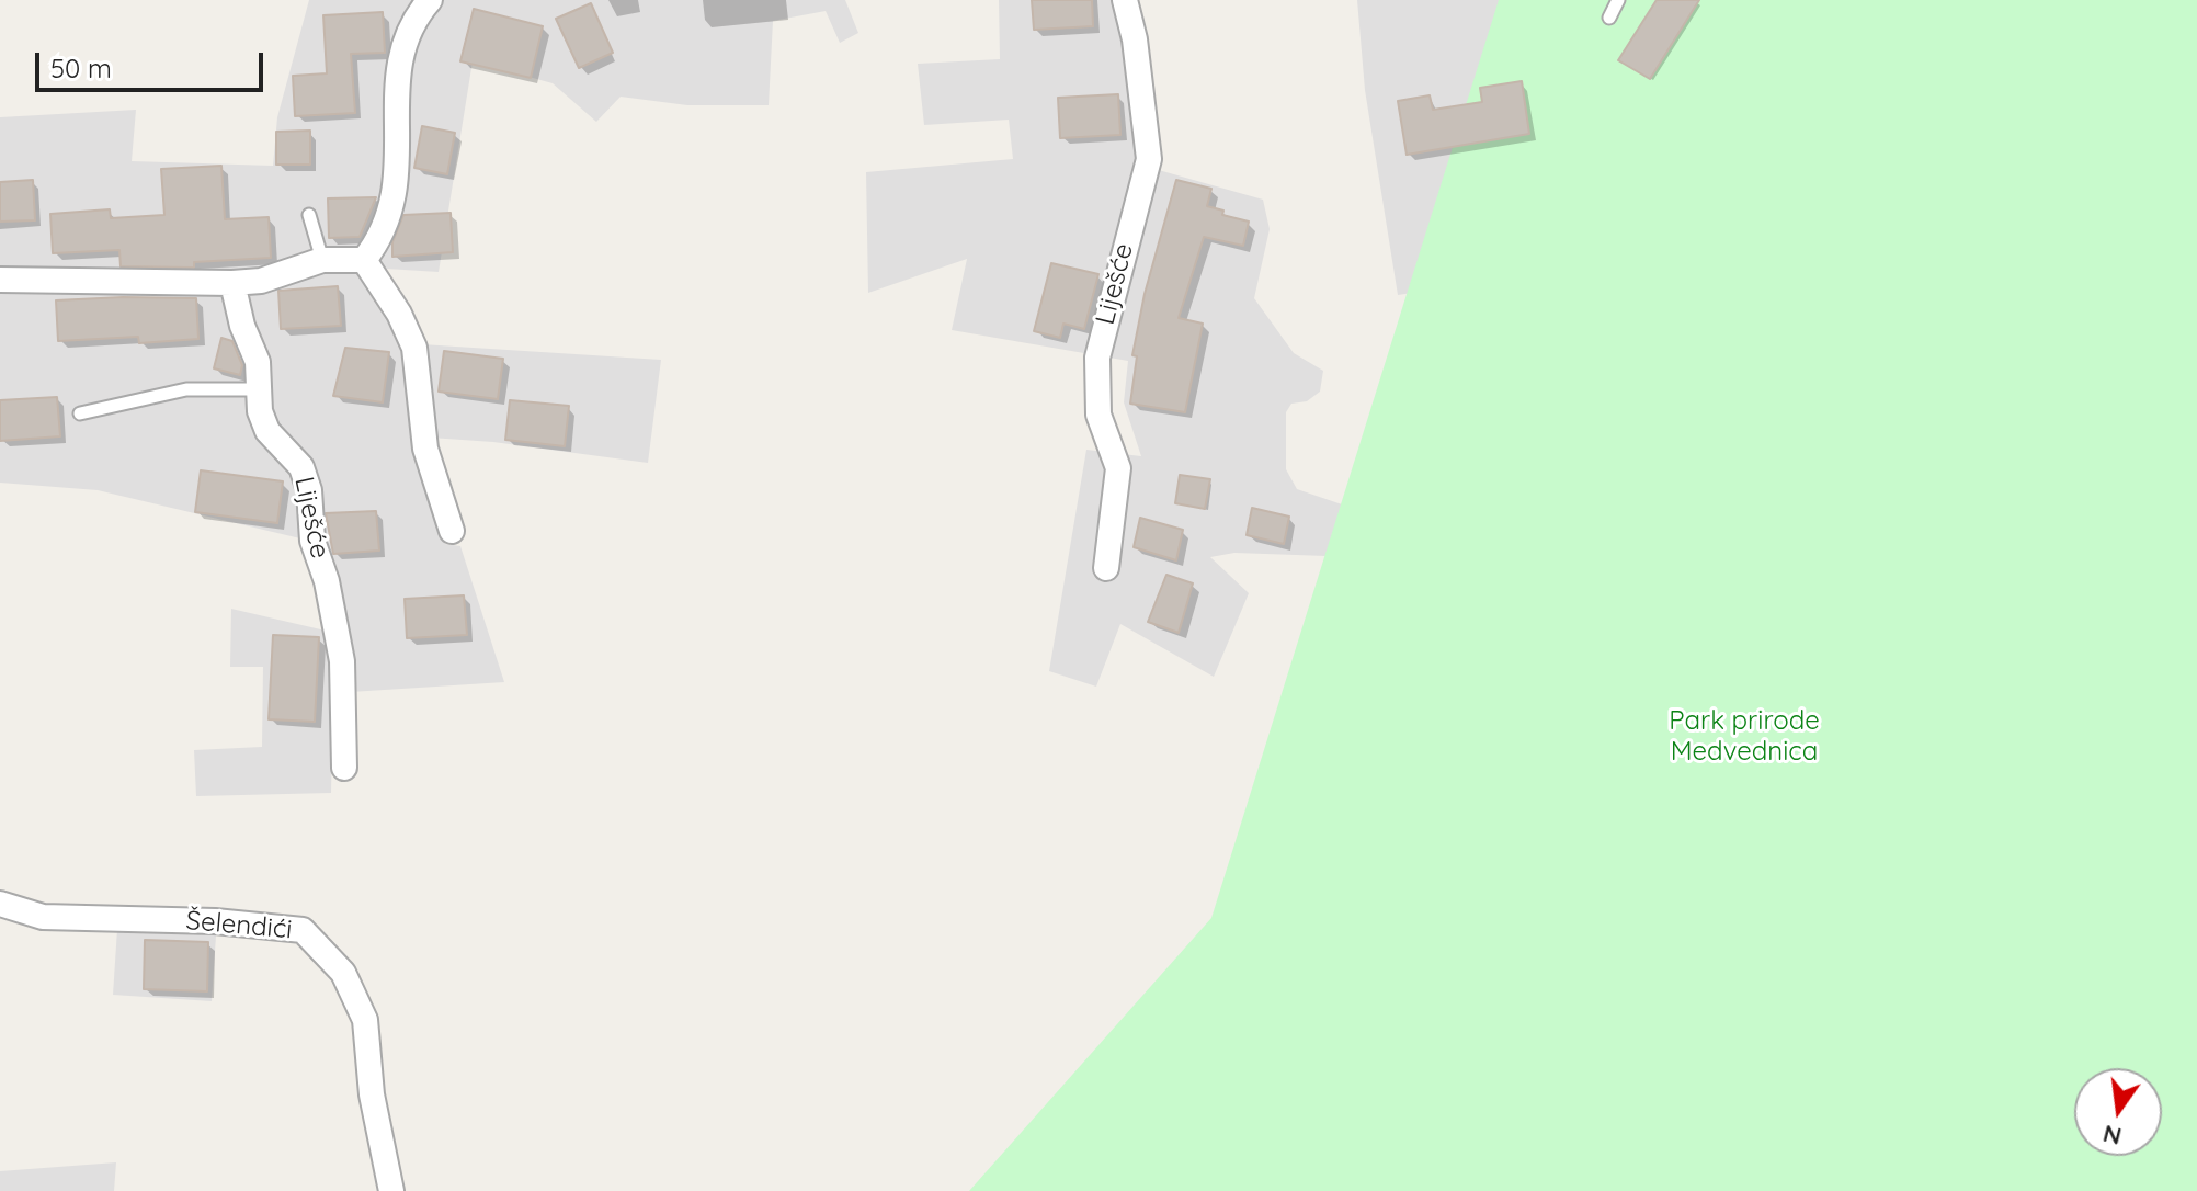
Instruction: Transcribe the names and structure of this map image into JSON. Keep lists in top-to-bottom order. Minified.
{"streets":{"street":["Liješće","Šelendići"]},"parks":["Park prirode Medvednica"],"scale_bar":"50 m","north":"bottom"}
